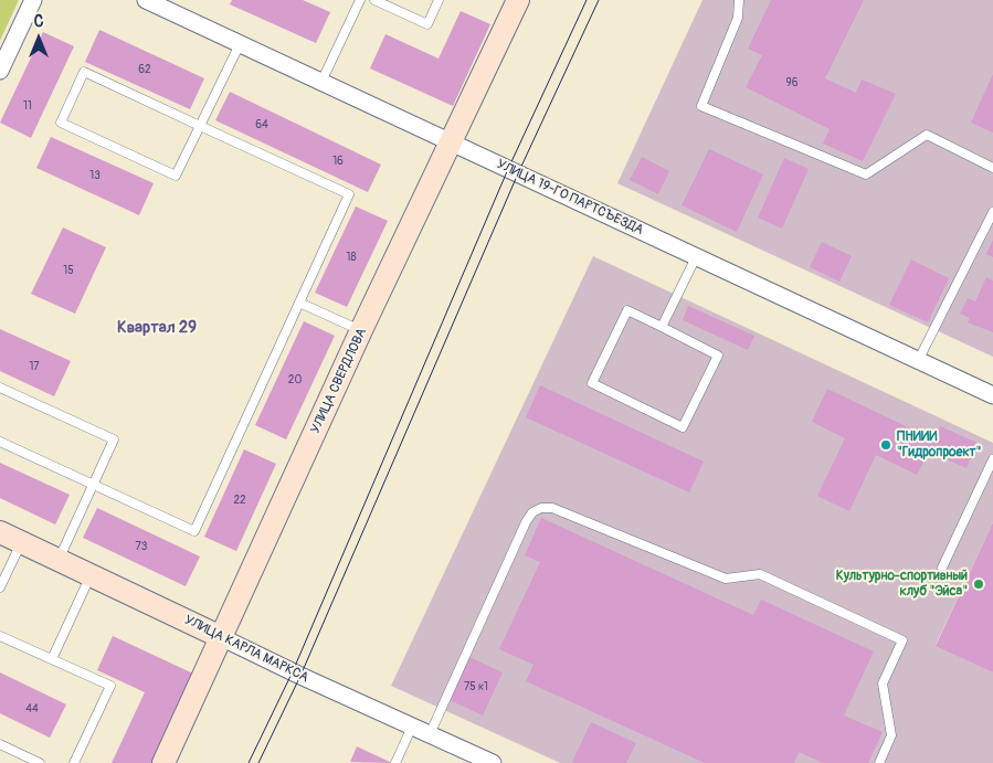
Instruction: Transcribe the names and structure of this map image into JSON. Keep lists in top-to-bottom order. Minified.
{"streets":{"street":["УЛИЦА 19-ГО ПАРТСЪЕЗДА","УЛИЦА СВЕРДЛОВА","УЛИЦА КАРЛА МАРКСА"]},"crossings":[["УЛИЦА 19-ГО ПАРТСЪЕЗДА","УЛИЦА СВЕРДЛОВА"],["УЛИЦА СВЕРДЛОВА","УЛИЦА КАРЛА МАРКСА"]],"districts":["Квартал 29"],"places":["ПНИИИ \"Гидропроект\"","Культурно-спортивный клуб \"Эйса\""],"house_numbers":["62","96","11","64","16","13","18","15","17","20","22","73","75 к1","44"],"north":"top"}
